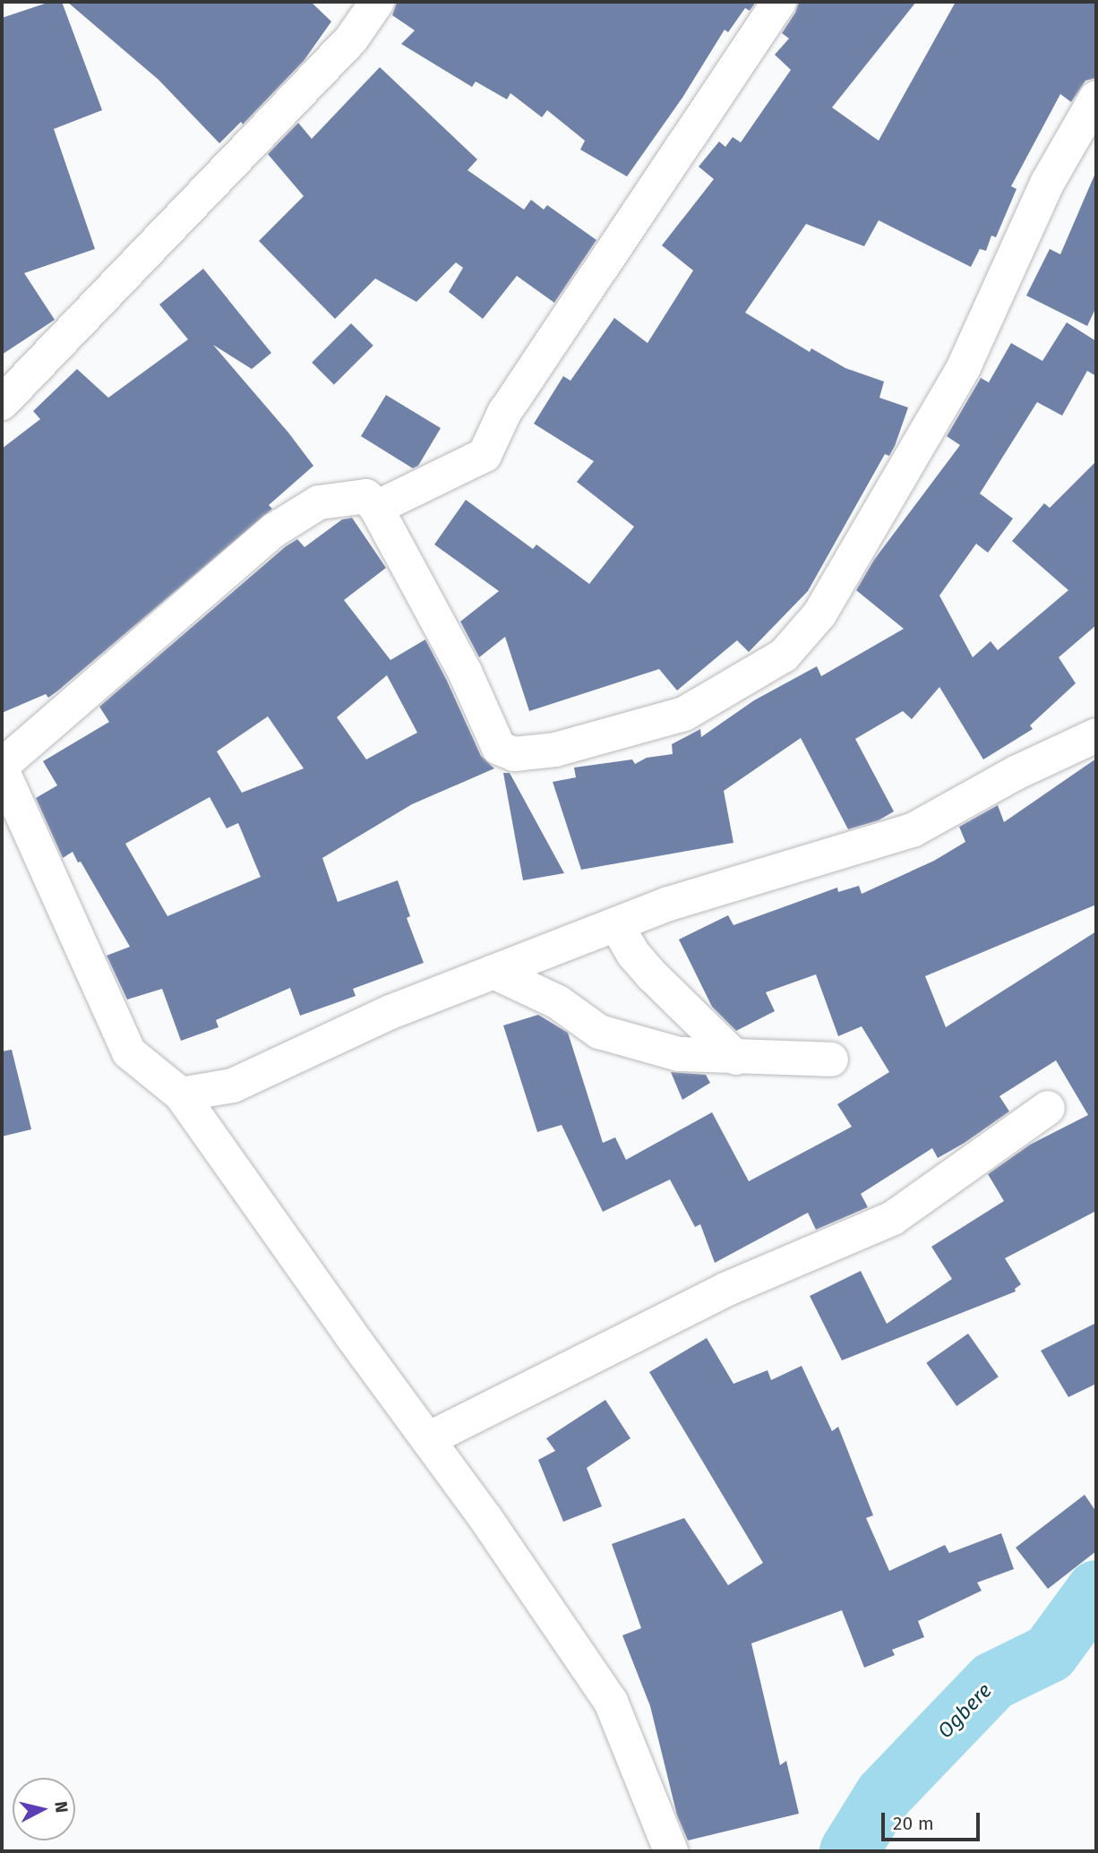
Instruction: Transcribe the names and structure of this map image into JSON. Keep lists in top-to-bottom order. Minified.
{"water":["Ogbere"],"scale_bar":"20 m","north":"right"}
